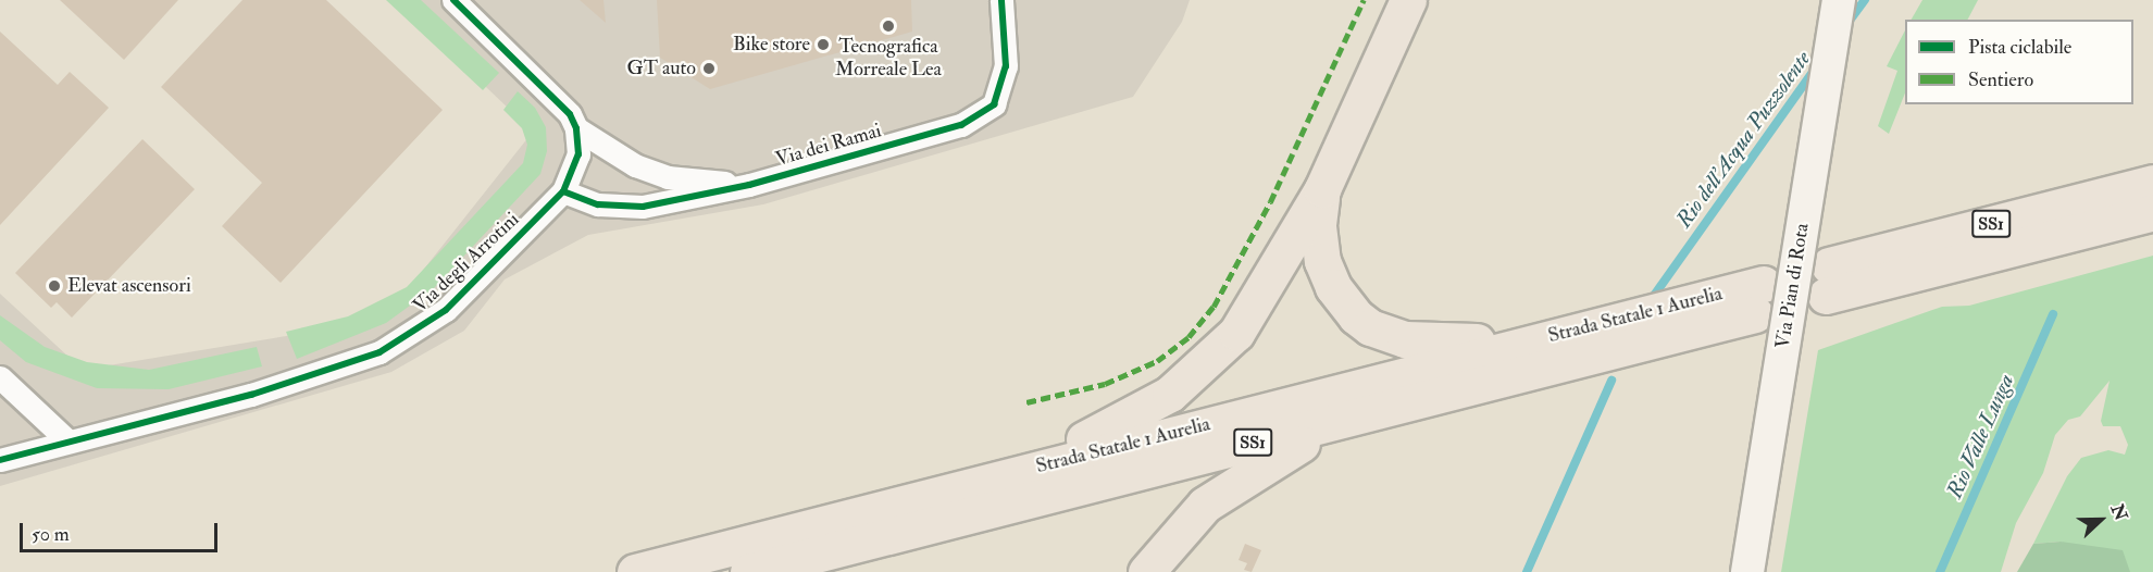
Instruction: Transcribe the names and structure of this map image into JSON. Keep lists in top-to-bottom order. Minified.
{"streets":{"highway":["SS1","Strada Statale 1 Aurelia"],"main road":["Via Pian di Rota"],"street":["Via dei Ramai","Via degli Arrotini"]},"crossings":[["Via dei Ramai","Via degli Arrotini"]],"water":["Rio dell'Acqua Puzzolente","Rio Valle Lunga"],"places":["Tecnografica Morreale Lea","Bike store","GT auto","Elevat ascensori"],"legend":["Pista ciclabile","Sentiero"],"scale_bar":"50 m","north":"right"}
